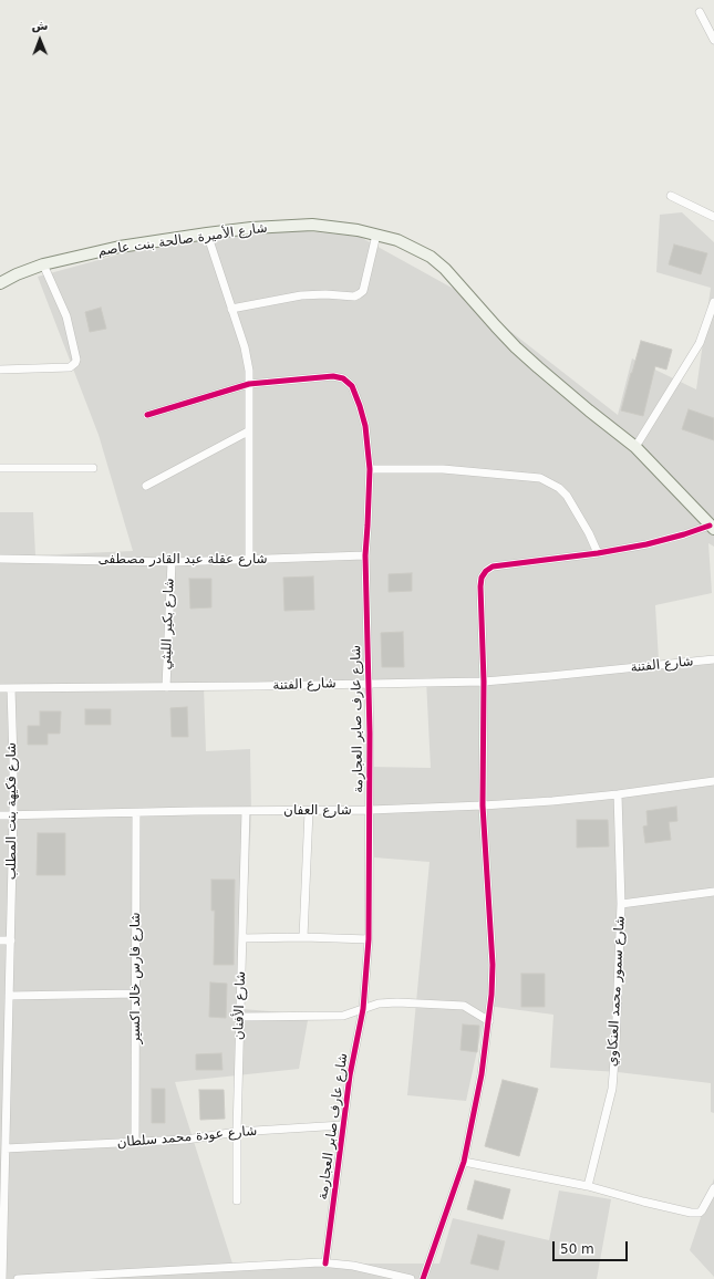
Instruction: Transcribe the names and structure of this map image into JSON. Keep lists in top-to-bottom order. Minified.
{"streets":{"street":["شارع الأميرة صالحة بنت عاصم","شارع عقلة عبد القادر مصطفى","شارع بكير الليثي","شارع الفتنة","شارع عارف صابر العجارمة","شارع فكيهة بنت المطلب","شارع العفان","شارع فارس خالد اكسير","شارع سمور محمد العنكاوي","شارع الأفنان","شارع عودة محمد سلطان"]},"crossings":[["شارع عقلة عبد القادر مصطفى","شارع بكير الليثي"],["شارع عقلة عبد القادر مصطفى","شارع عارف صابر العجارمة"],["شارع بكير الليثي","شارع الفتنة"],["شارع الفتنة","شارع عارف صابر العجارمة"],["شارع الفتنة","شارع فكيهة بنت المطلب"],["شارع عارف صابر العجارمة","شارع العفان"],["شارع عارف صابر العجارمة","شارع عودة محمد سلطان"],["شارع فكيهة بنت المطلب","شارع العفان"],["شارع فكيهة بنت المطلب","شارع عودة محمد سلطان"],["شارع العفان","شارع فارس خالد اكسير"],["شارع العفان","شارع سمور محمد العنكاوي"],["شارع العفان","شارع الأفنان"],["شارع فارس خالد اكسير","شارع عودة محمد سلطان"],["شارع الأفنان","شارع عودة محمد سلطان"]],"scale_bar":"50 m","north":"top"}
